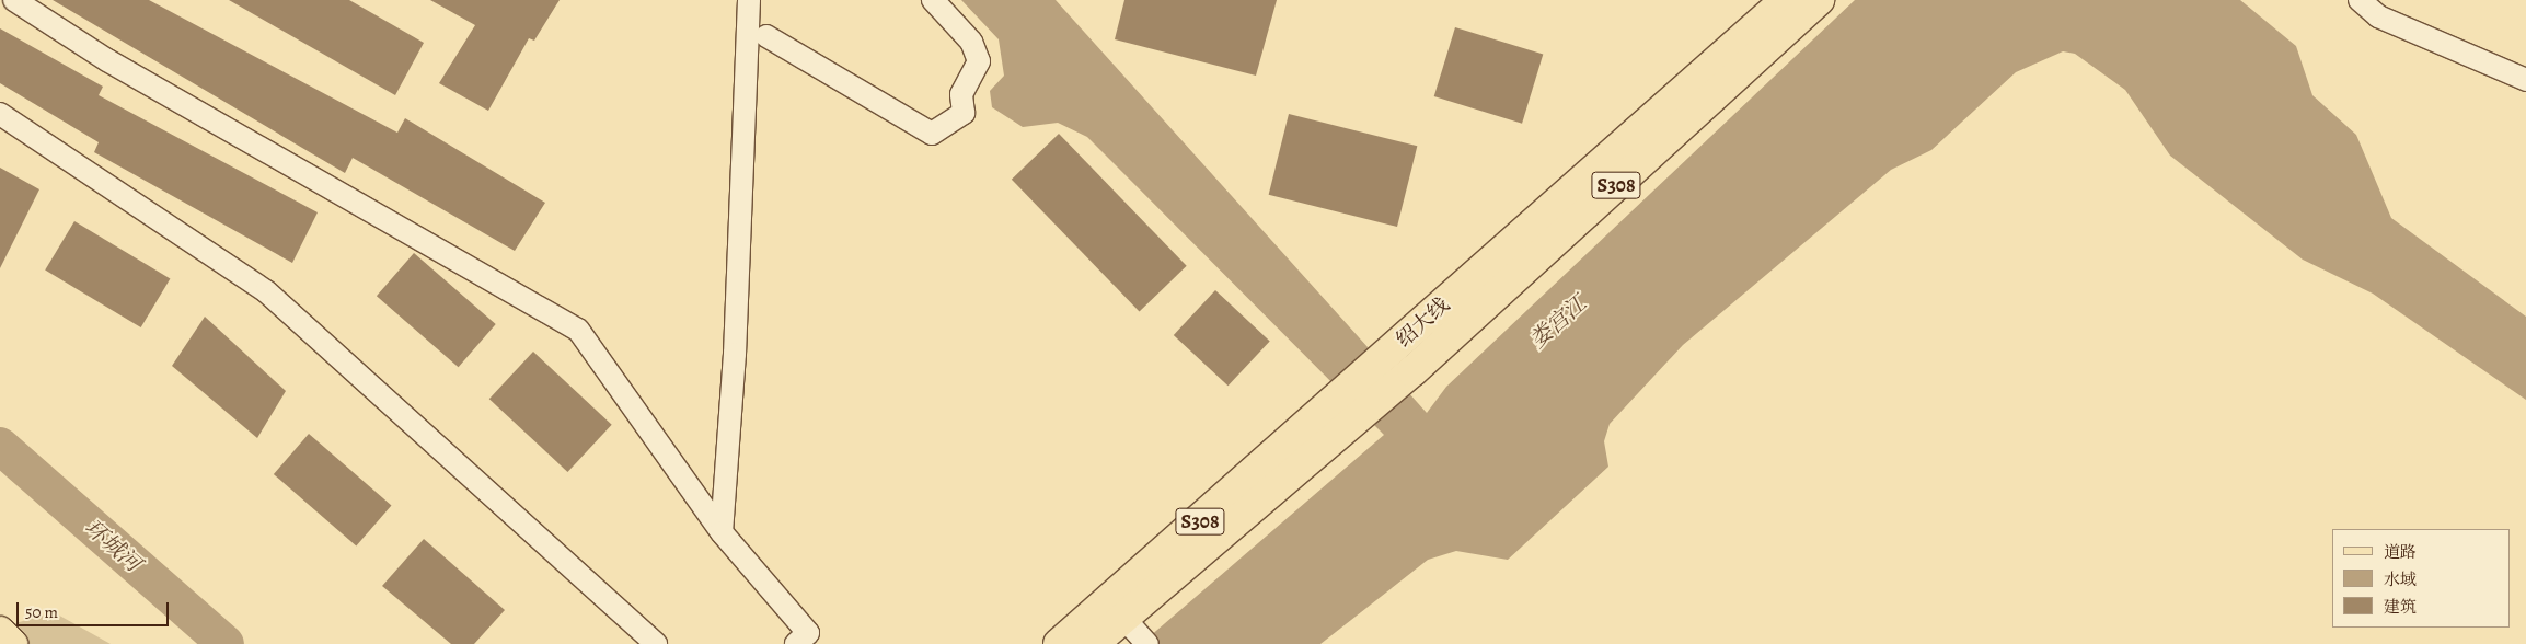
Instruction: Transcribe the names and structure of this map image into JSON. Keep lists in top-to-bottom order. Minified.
{"streets":{"main road":["S308","绍大线"]},"water":["娄宫江","环城河"],"legend":["道路","水域","建筑"],"scale_bar":"50 m"}
